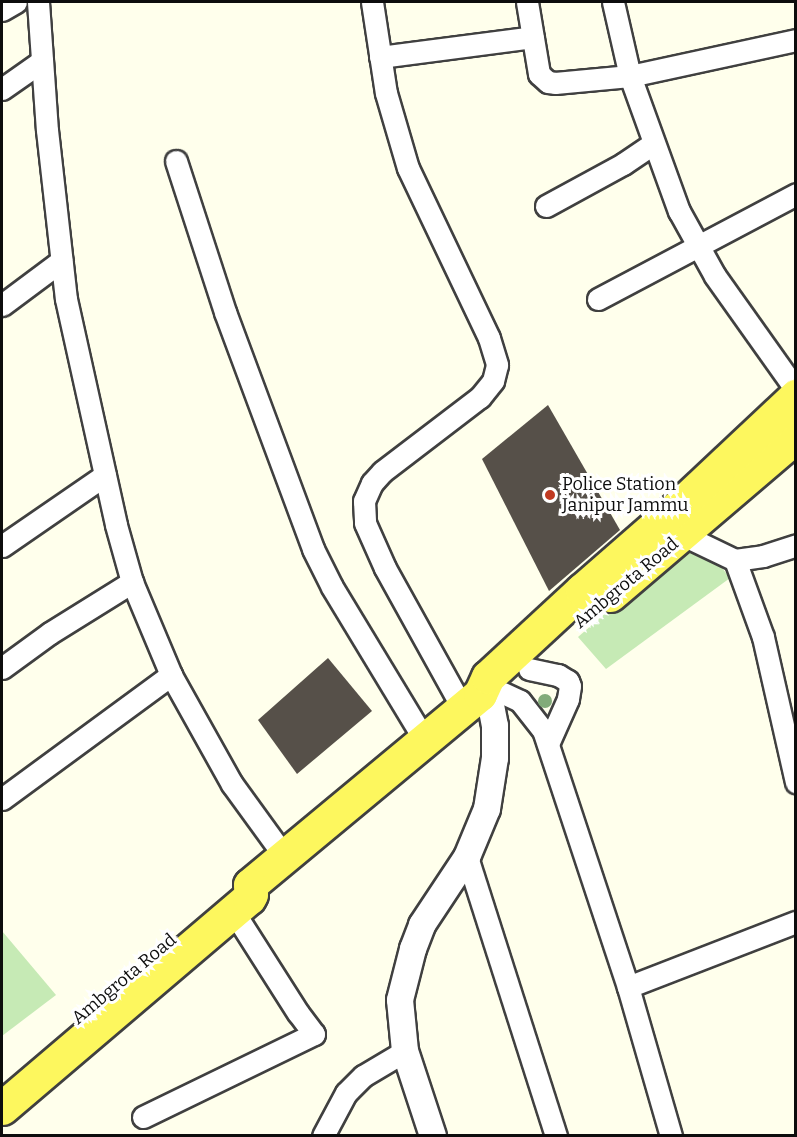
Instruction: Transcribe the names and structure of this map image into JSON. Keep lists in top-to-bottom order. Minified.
{"streets":{"main road":["Ambgrota Road"]},"places":["Police Station Janipur Jammu"]}
